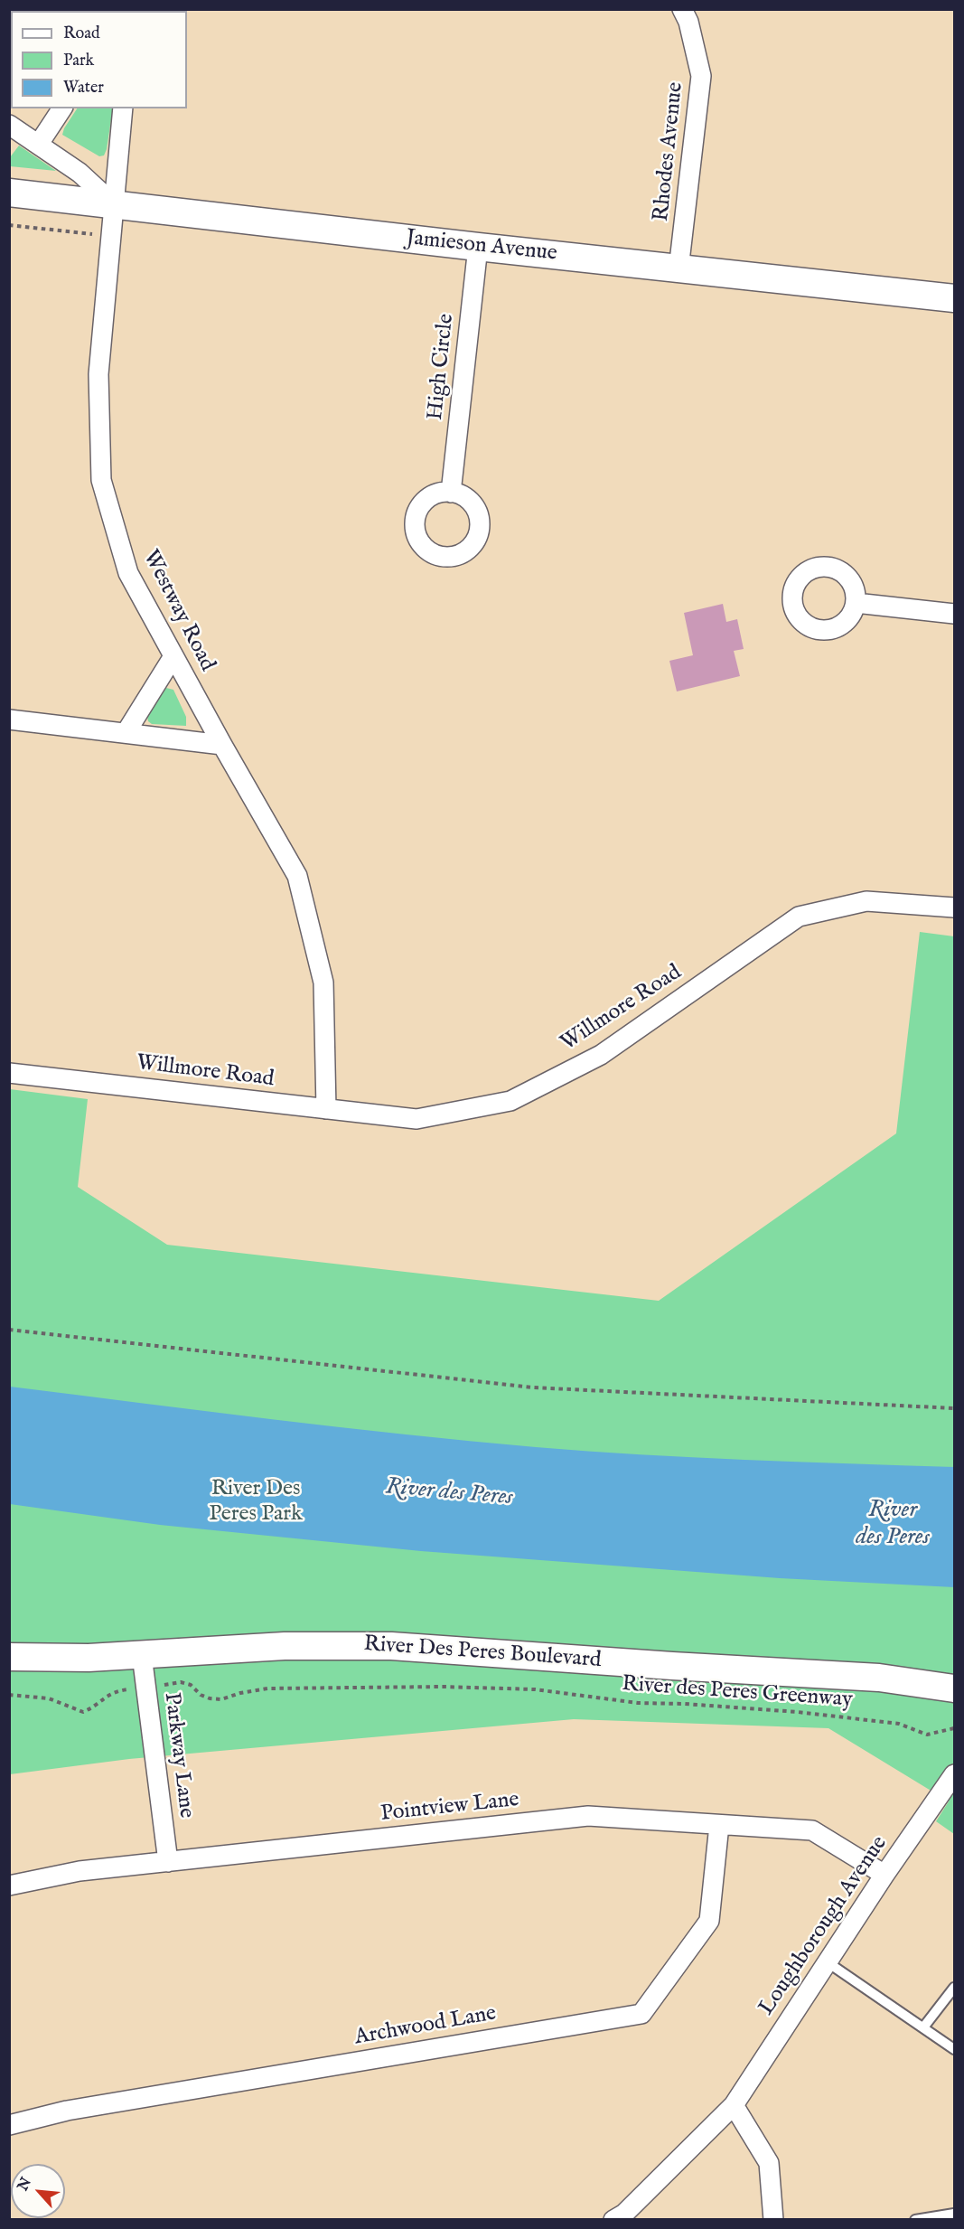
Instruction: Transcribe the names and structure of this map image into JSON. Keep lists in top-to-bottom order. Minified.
{"streets":{"main road":["Jamieson Avenue","River Des Peres Boulevard"],"street":["Rhodes Avenue","High Circle","Westway Road","Willmore Road","Parkway Lane","Pointview Lane","Loughborough Avenue","Archwood Lane"],"path":["River des Peres Greenway"]},"crossings":[["Rhodes Avenue","Jamieson Avenue"],["Jamieson Avenue","High Circle"],["Jamieson Avenue","Westway Road"],["Westway Road","Willmore Road"],["River Des Peres Boulevard","Parkway Lane"],["Parkway Lane","Pointview Lane"],["Pointview Lane","Loughborough Avenue"],["Pointview Lane","Archwood Lane"]],"water":["River des Peres"],"parks":["River Des Peres Park"],"legend":["Road","Park","Water"],"north":"top left"}
